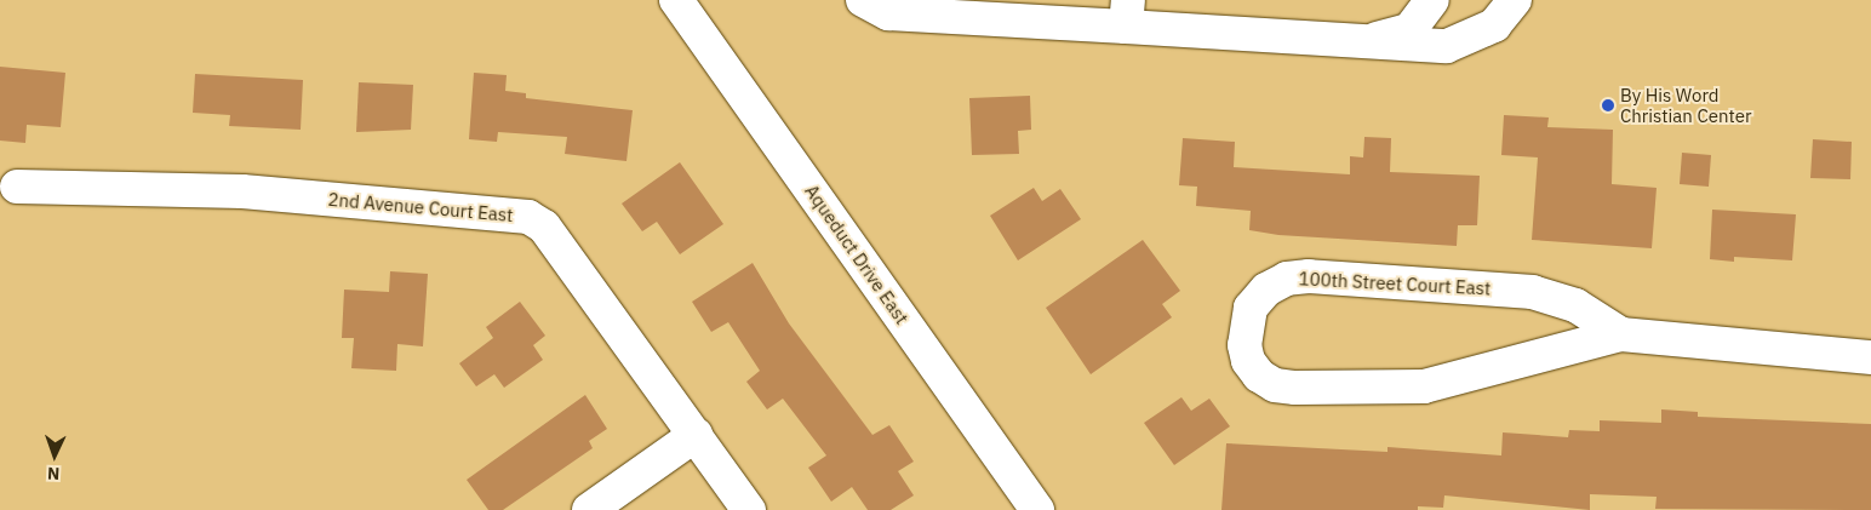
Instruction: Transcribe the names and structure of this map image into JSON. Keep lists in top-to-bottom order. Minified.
{"streets":{"street":["2nd Avenue Court East","Aqueduct Drive East","100th Street Court East"]},"places":["By His Word Christian Center"],"north":"bottom"}
